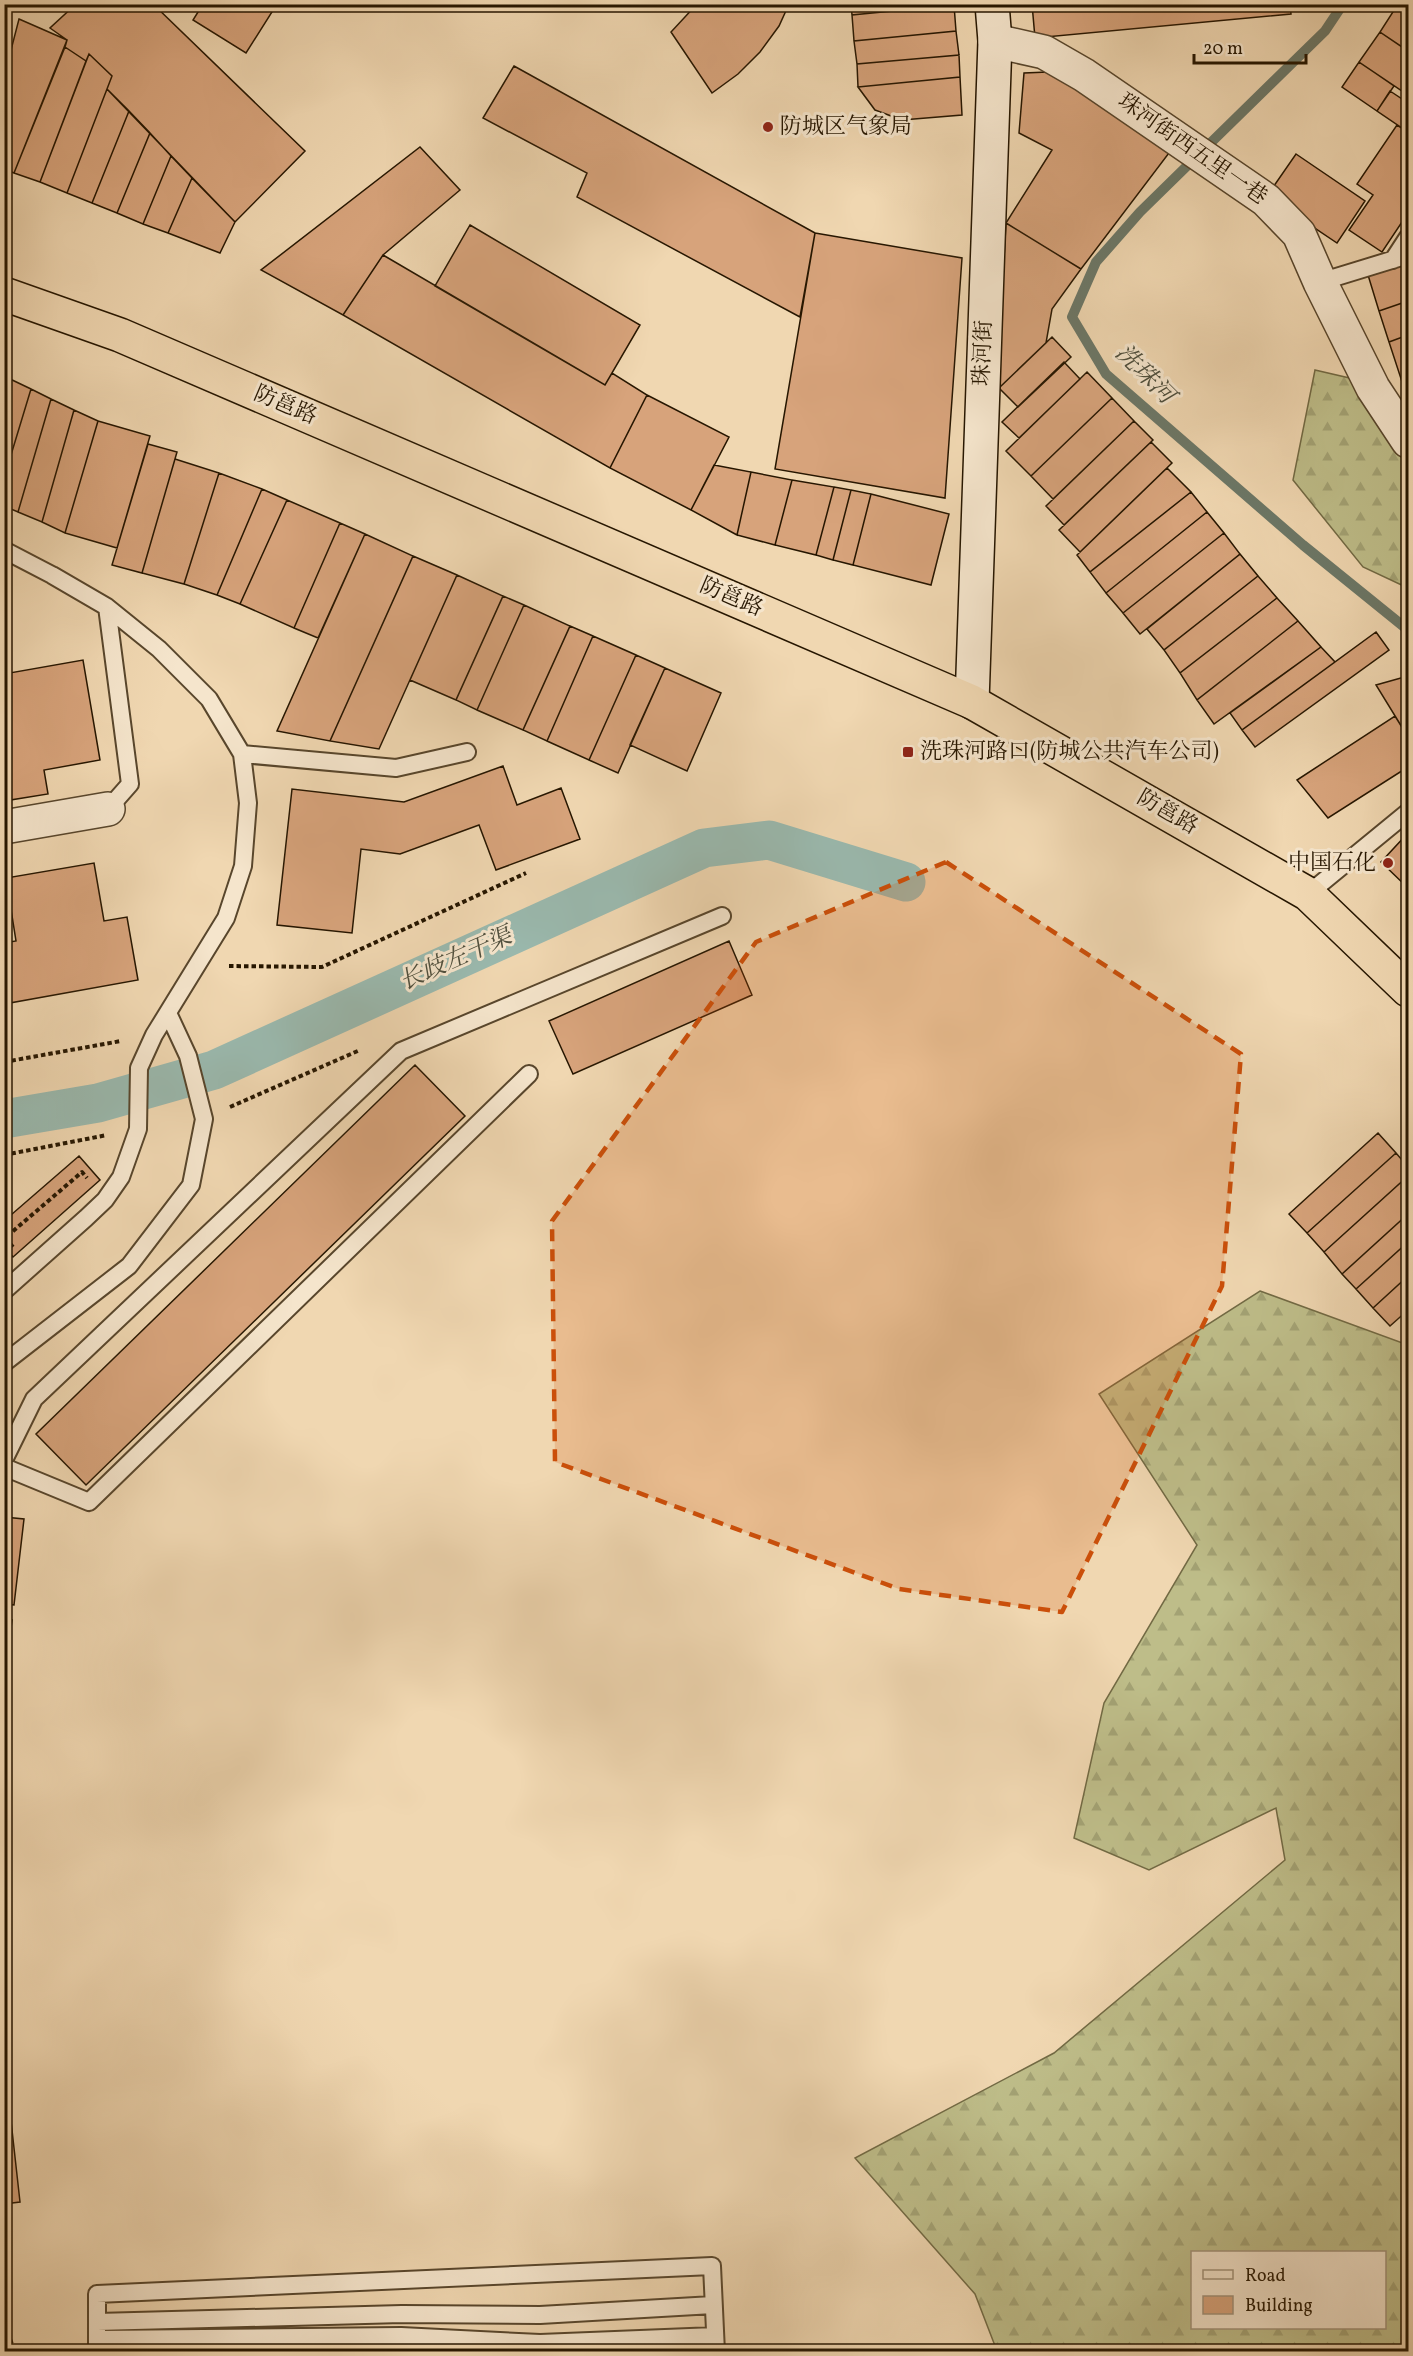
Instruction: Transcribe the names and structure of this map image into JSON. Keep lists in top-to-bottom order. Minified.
{"streets":{"highway":["防邕路"],"street":["珠河街西五里一巷","珠河街"]},"crossings":[["珠河街西五里一巷","珠河街"],["珠河街","防邕路"]],"water":["洗珠河","长歧左干渠"],"places":{"other":["防城区气象局","中国石化"],"transit":["洗珠河路口(防城公共汽车公司)"]},"legend":["Road","Building"],"scale_bar":"20 m"}
